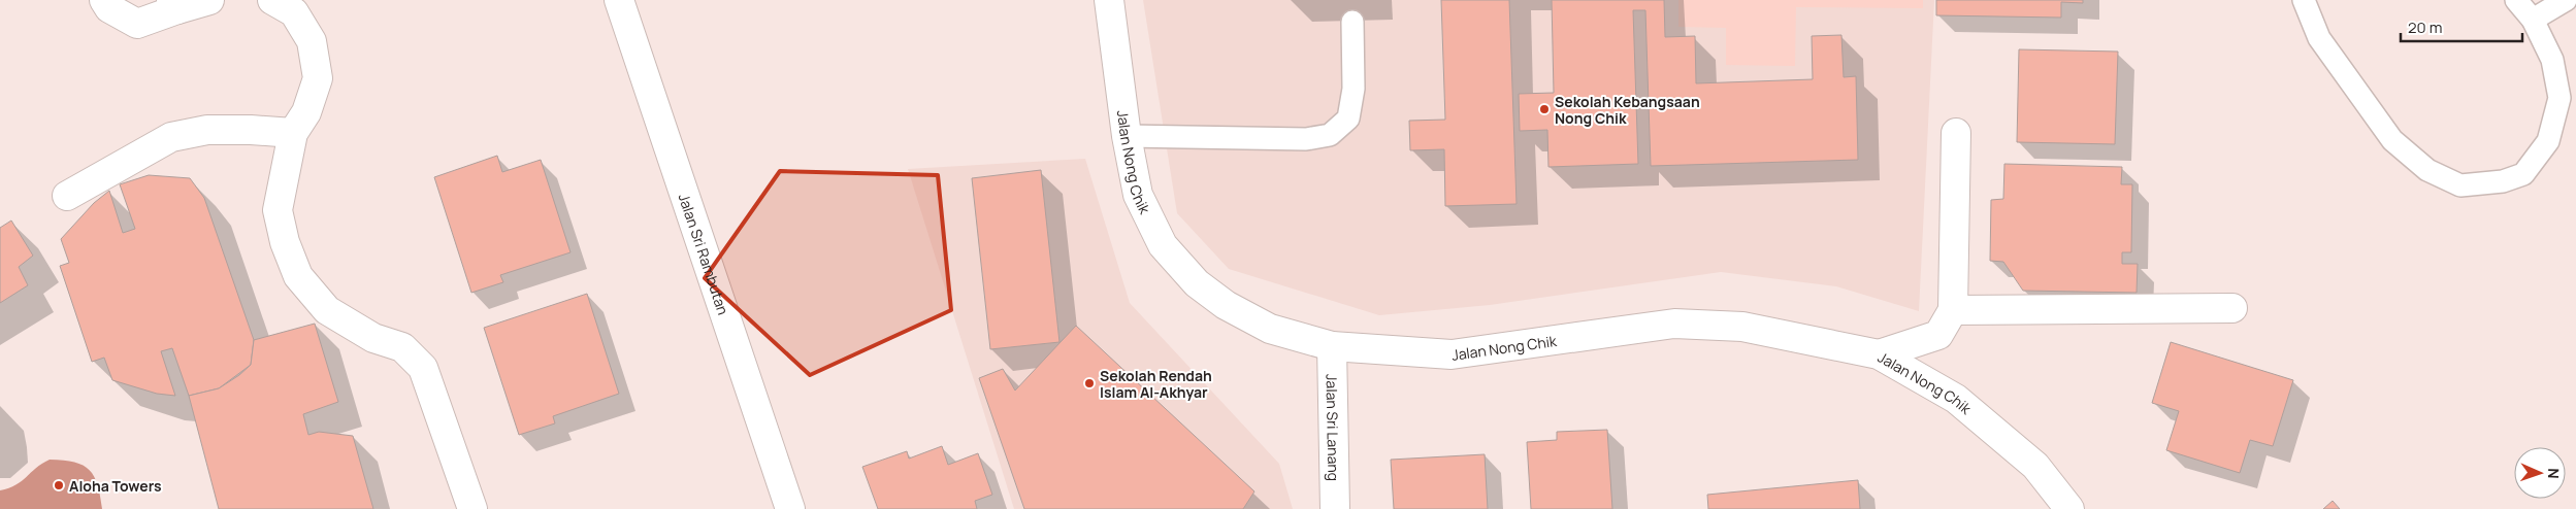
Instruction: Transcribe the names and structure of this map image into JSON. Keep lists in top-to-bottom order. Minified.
{"streets":{"street":["Jalan Nong Chik","Jalan Sri Rambutan","Jalan Sri Lanang"]},"crossings":[["Jalan Nong Chik","Jalan Sri Lanang"]],"places":["Sekolah Kebangsaan Nong Chik","Sekolah Rendah Islam Al-Akhyar","Aloha Towers"],"scale_bar":"20 m","north":"right"}
